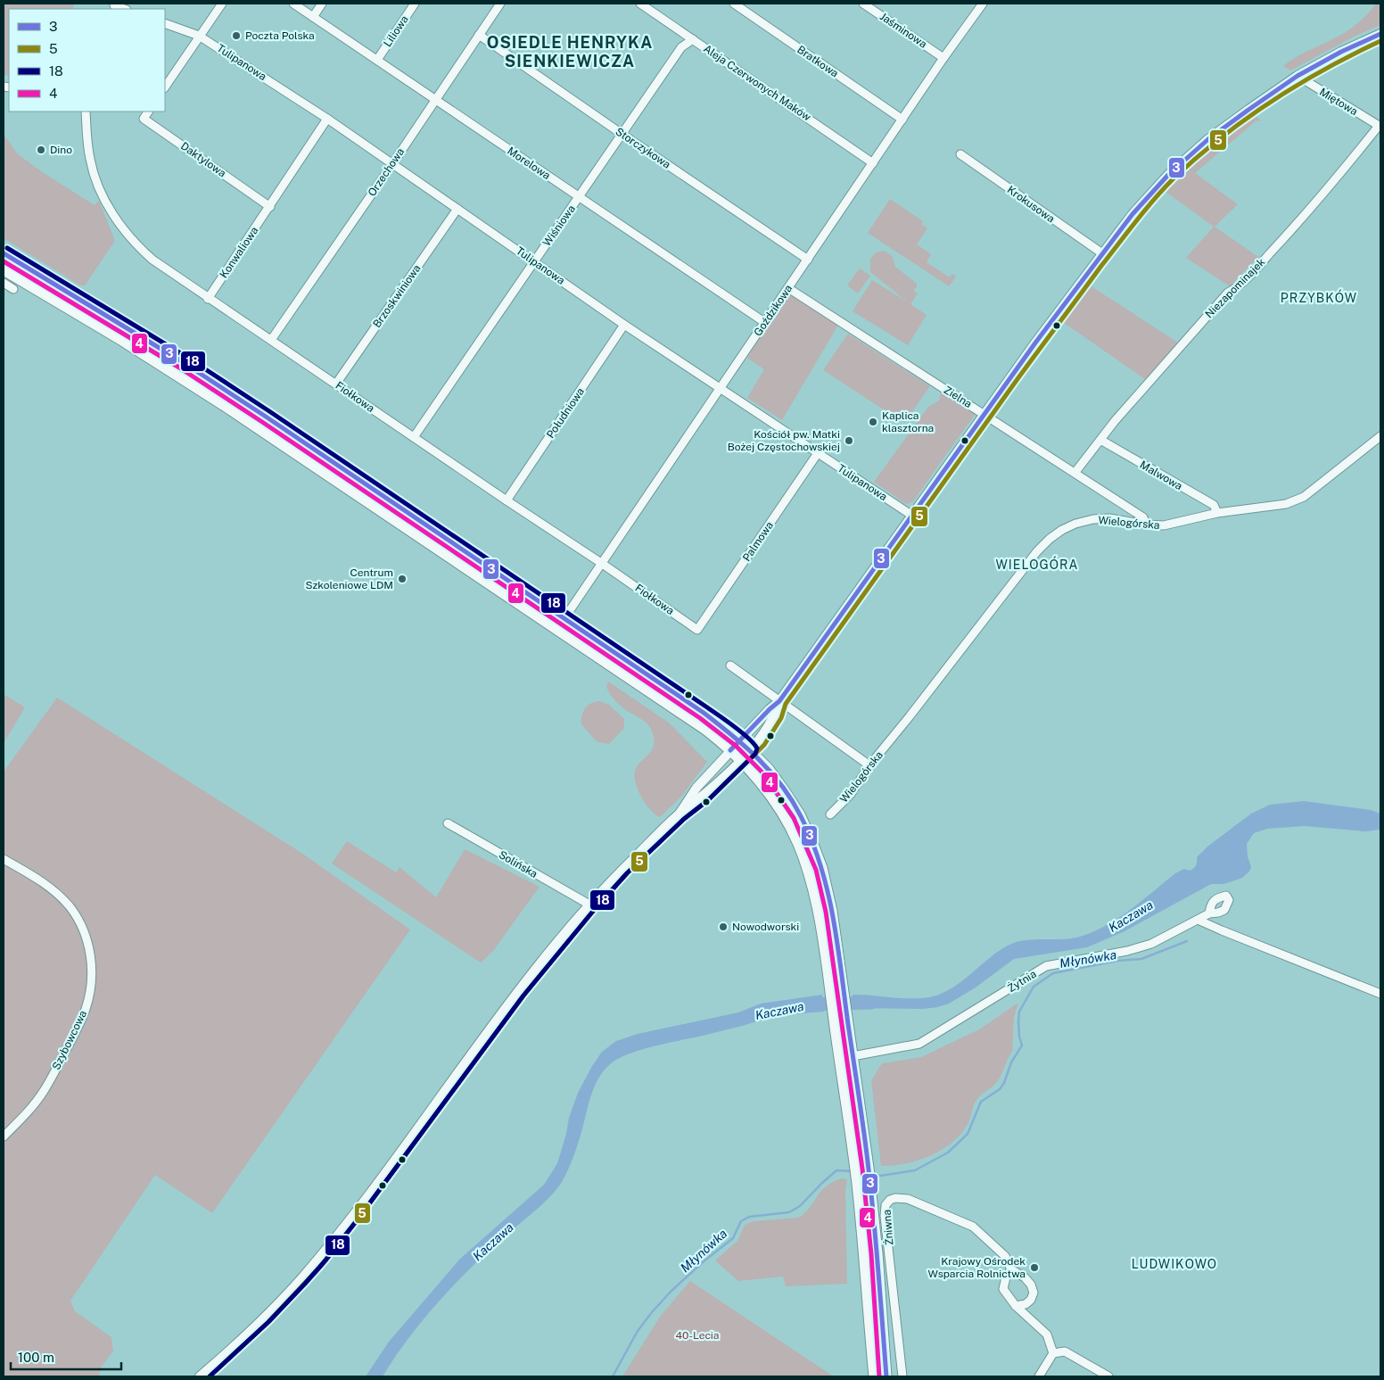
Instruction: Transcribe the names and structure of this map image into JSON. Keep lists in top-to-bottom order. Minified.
{"streets":{"street":["Jaśminowa","Liliowa","Bratkowa","Tulipanowa","Aleja Czerwonych Maków","Miętowa","Storczykowa","Daktylowa","Morelowa","Orzechowa","Krokusowa","Wiśniowa","Konwaliowa","Niezapominajek","Brzoskwiniowa","Goździkowa","Fiołkowa","Zielna","Południowa","Malwowa","Wielogórska","Palmowa","Solińska","Żytnia","Szybowcowa","Żniwna"]},"crossings":[["Jaśminowa","Goździkowa"],["Liliowa","Morelowa"],["Bratkowa","Goździkowa"],["Tulipanowa","Orzechowa"],["Tulipanowa","Wiśniowa"],["Tulipanowa","Konwaliowa"],["Tulipanowa","Brzoskwiniowa"],["Tulipanowa","Goździkowa"],["Tulipanowa","Południowa"],["Tulipanowa","Palmowa"],["Aleja Czerwonych Maków","Wiśniowa"],["Aleja Czerwonych Maków","Goździkowa"],["Miętowa","Niezapominajek"],["Storczykowa","Orzechowa"],["Storczykowa","Wiśniowa"],["Storczykowa","Goździkowa"],["Daktylowa","Konwaliowa"],["Morelowa","Orzechowa"],["Morelowa","Wiśniowa"],["Morelowa","Goździkowa"],["Orzechowa","Fiołkowa"],["Wiśniowa","Fiołkowa"],["Konwaliowa","Fiołkowa"],["Niezapominajek","Zielna"],["Niezapominajek","Malwowa"],["Brzoskwiniowa","Fiołkowa"],["Goździkowa","Fiołkowa"],["Goździkowa","Zielna"],["Fiołkowa","Południowa"],["Fiołkowa","Palmowa"],["Zielna","Wielogórska"],["Malwowa","Wielogórska"]],"districts":["OSIEDLE HENRYKA SIENKIEWICZA","PRZYBKÓW","WIELOGÓRA","LUDWIKOWO"],"water":["Kaczawa","Młynówka"],"parks":["40-Lecia"],"places":["Poczta Polska","Dino","Kaplica klasztorna","Kościół pw. Matki Bożej Częstochowskiej","Centrum Szkoleniowe LDM","Nowodworski","Krajowy Ośrodek Wsparcia Rolnictwa"],"lines":["transit line 3","transit line 5","transit line 18","transit line 4"],"legend":["3","5","18","4"],"scale_bar":"100 m"}
